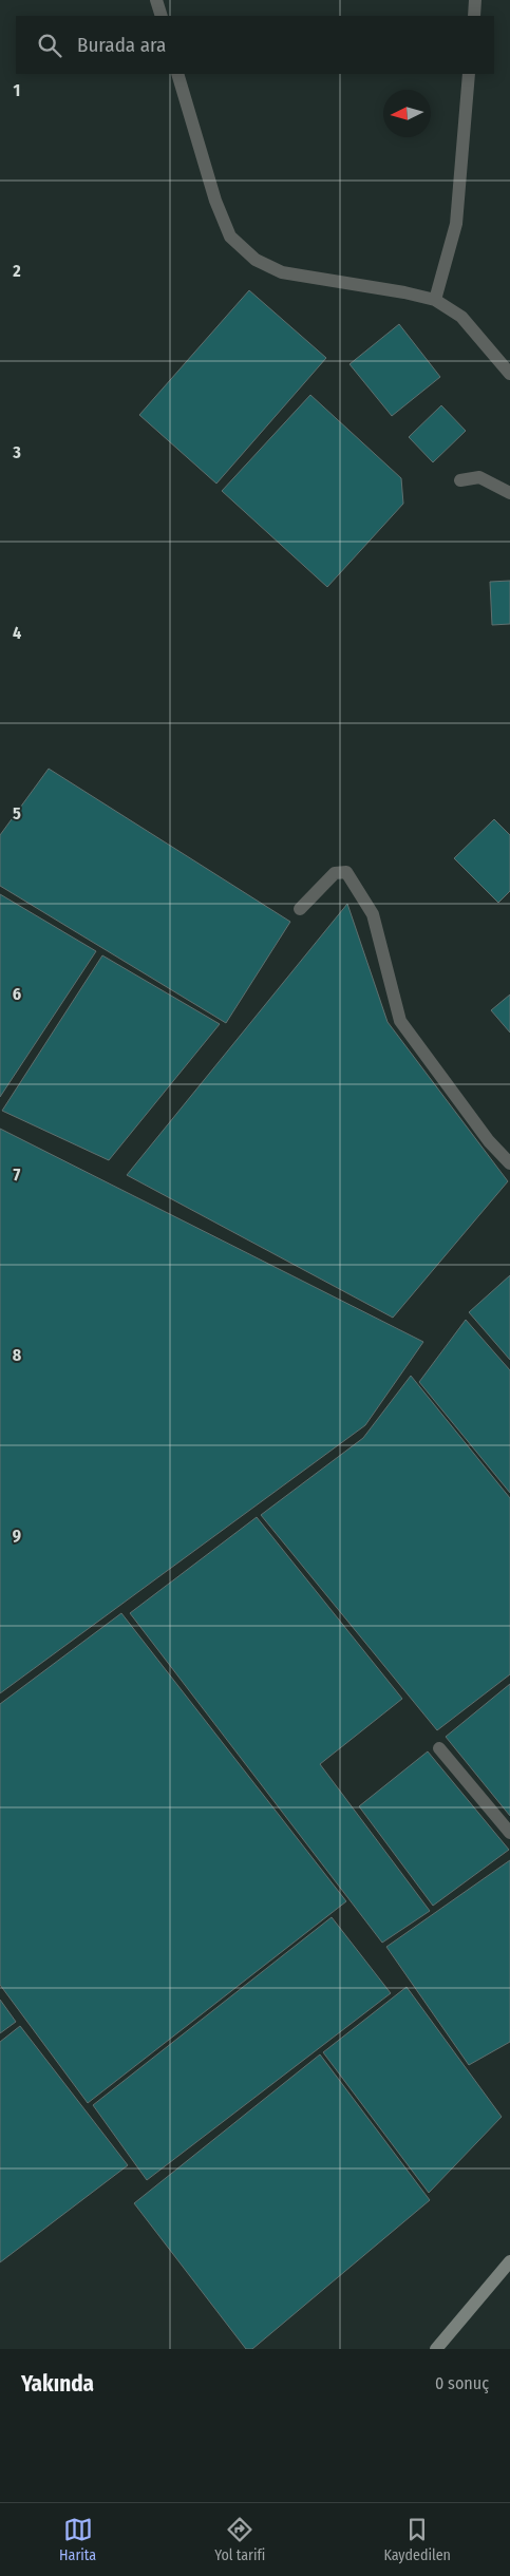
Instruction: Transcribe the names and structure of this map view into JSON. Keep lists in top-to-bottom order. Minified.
{"north":"left","page":{"search":"Burada ara","heading":["Yakında","0 sonuç"],"nav":["Harita","Yol tarifi","Kaydedilen"]},"grid":{"rows":["1","2","3","4","5","6","7","8","9"]}}
